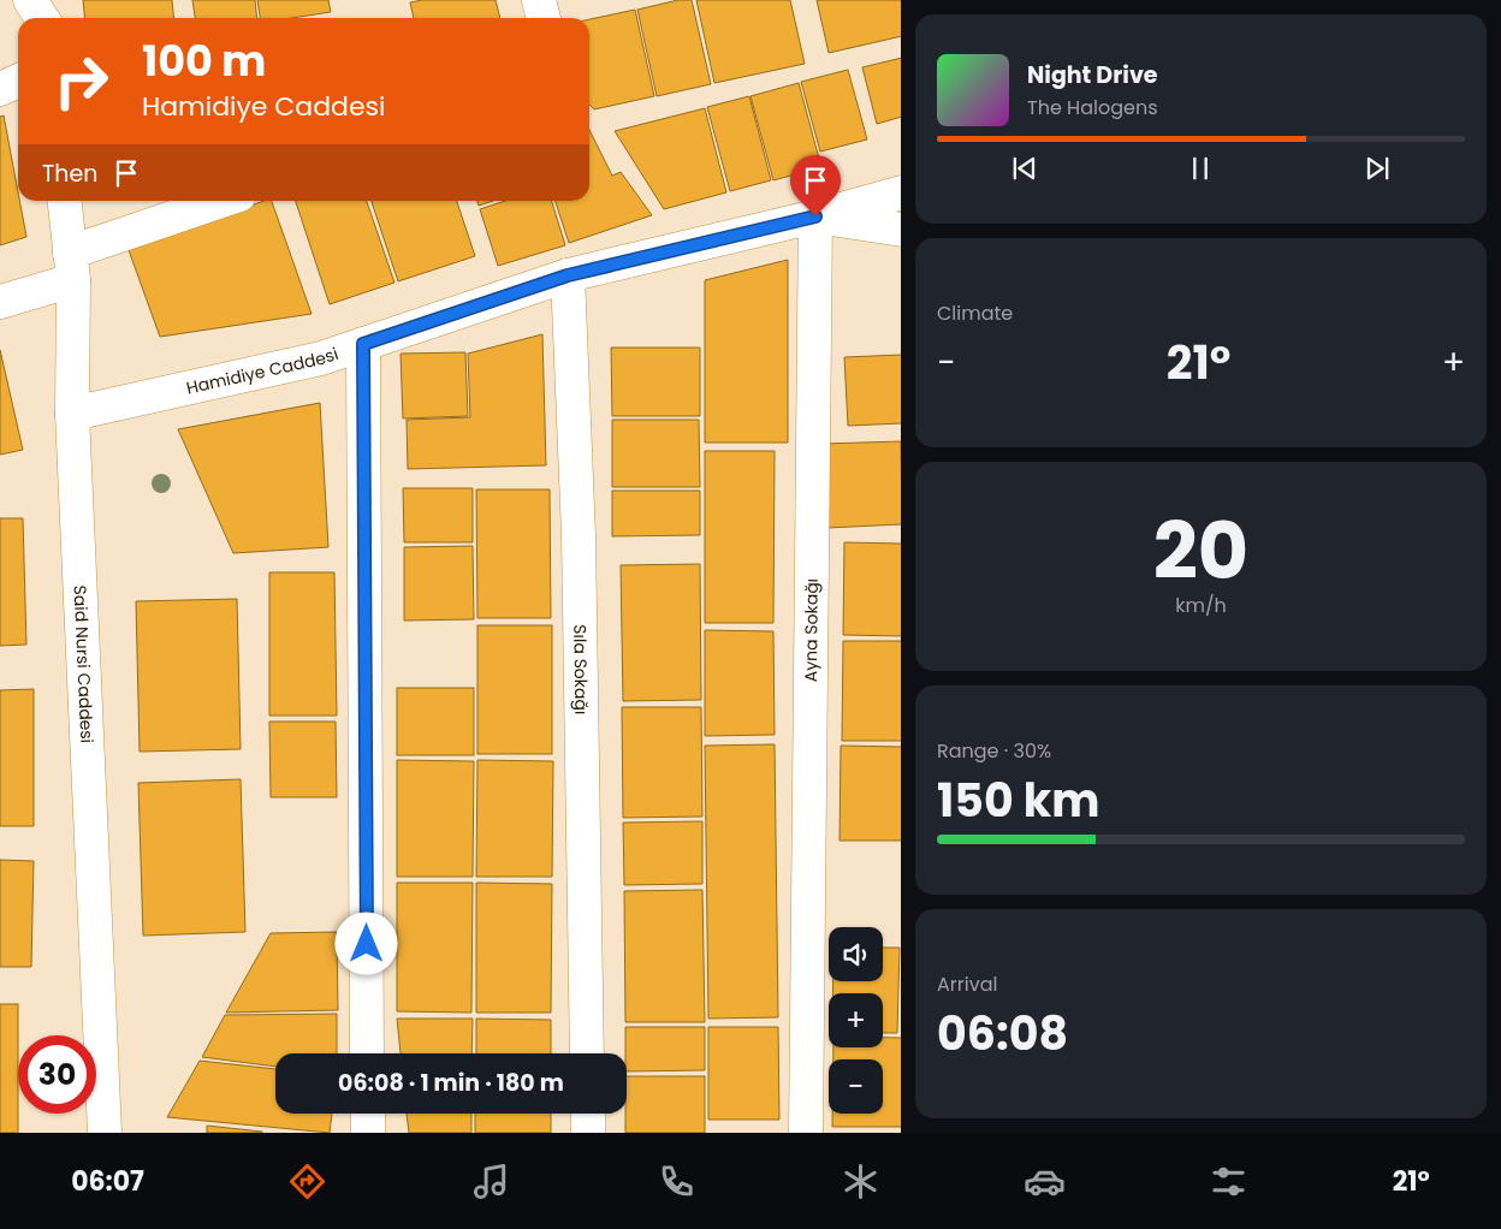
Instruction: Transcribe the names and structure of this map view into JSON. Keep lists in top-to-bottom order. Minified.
{"streets":{"street":["Hamidiye Caddesi","Ayna Sokağı","Said Nursi Caddesi","Sıla Sokağı"]},"crossings":[["Hamidiye Caddesi","Ayna Sokağı"],["Hamidiye Caddesi","Said Nursi Caddesi"],["Hamidiye Caddesi","Sıla Sokağı"]],"page":{"turn":["100 m","Hamidiye Caddesi"],"song":["Night Drive","The Halogens"],"then":"Then","tile":["Climate",["20","km/h"],["Range · 30%","150 km"],["Arrival","06:08"]],"heat":["−","21°","+"],"map_buttons":["+","−"],"limit":"30","trip":"06:08 · 1 min · 180 m","tabs":["06:07","21°"]}}
